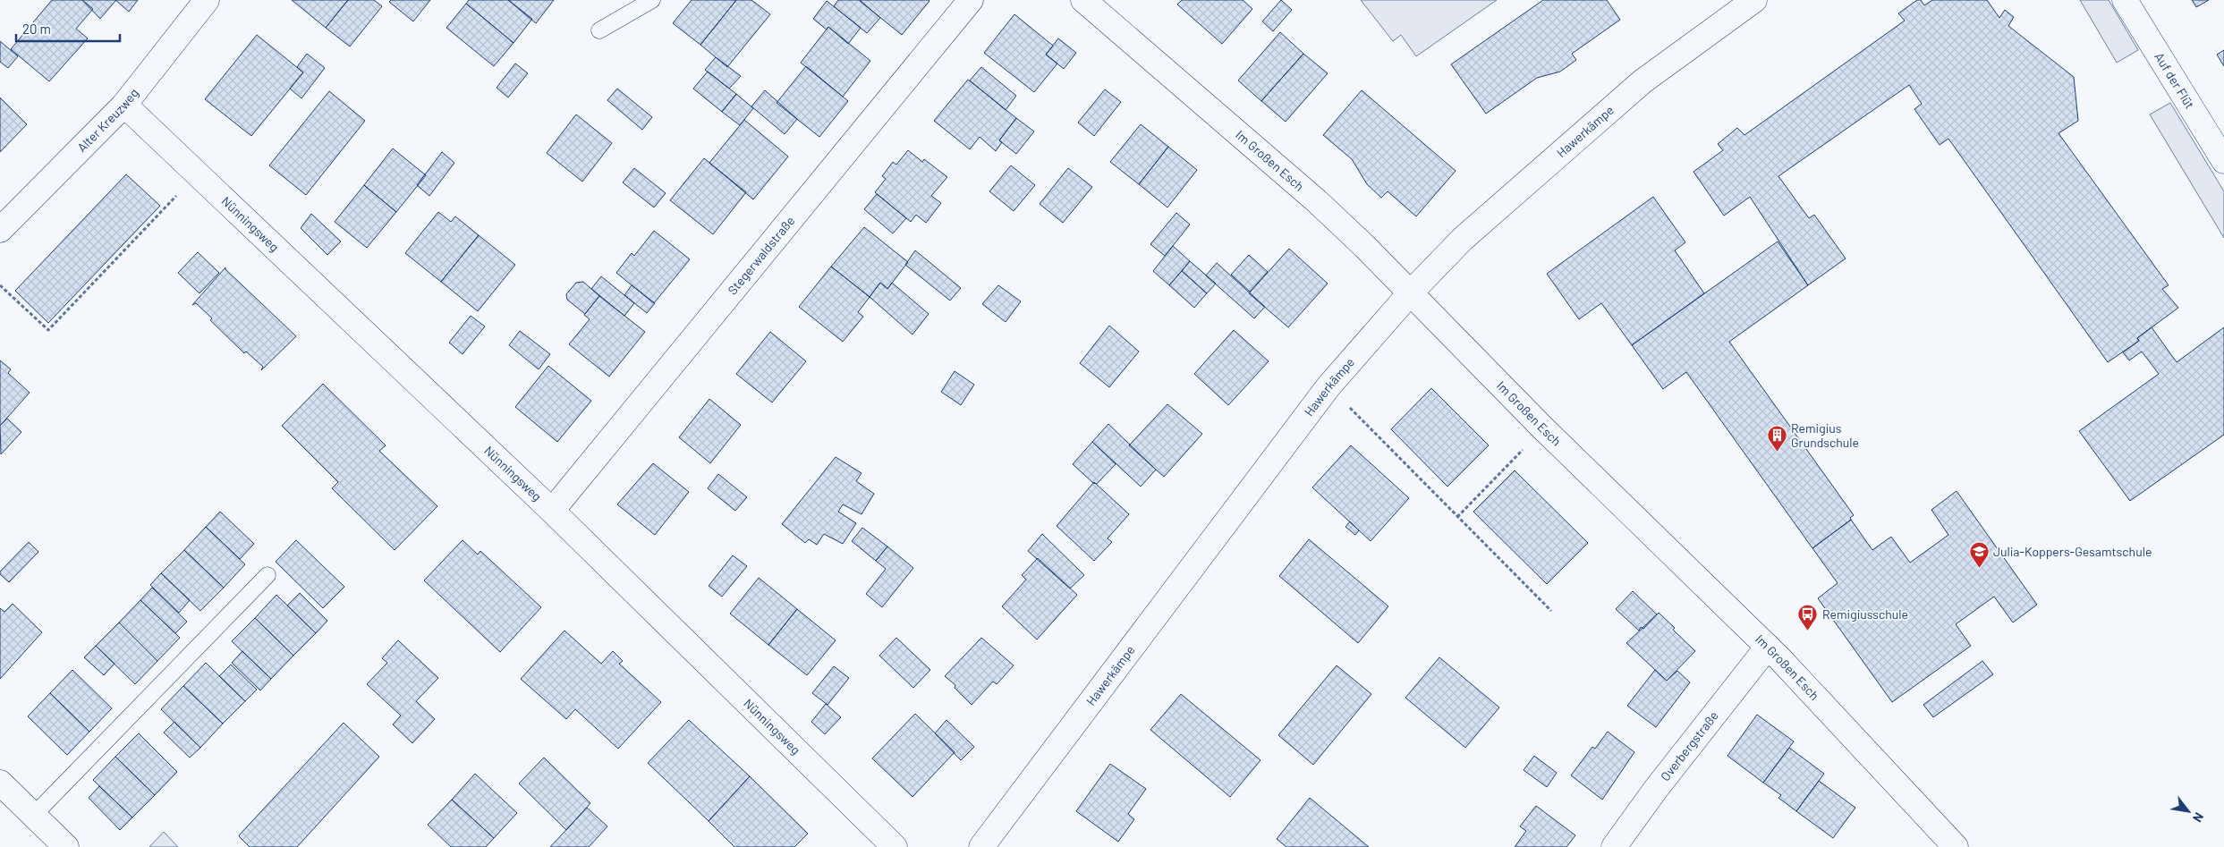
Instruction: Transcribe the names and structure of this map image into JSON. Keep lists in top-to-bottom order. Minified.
{"streets":{"street":["Auf der Flüt","Alter Kreuzweg","Hawerkämpe","Im Großen Esch","Nünningsweg","Stegerwaldstraße","Overbergstraße"]},"crossings":[["Alter Kreuzweg","Nünningsweg"],["Hawerkämpe","Im Großen Esch"],["Im Großen Esch","Overbergstraße"],["Nünningsweg","Stegerwaldstraße"]],"places":{"building":["Remigius Grundschule"],"school or university":["Julia-Koppers-Gesamtschule"],"bus stop":["Remigiusschule"]},"scale_bar":"20 m","north":"bottom right"}
